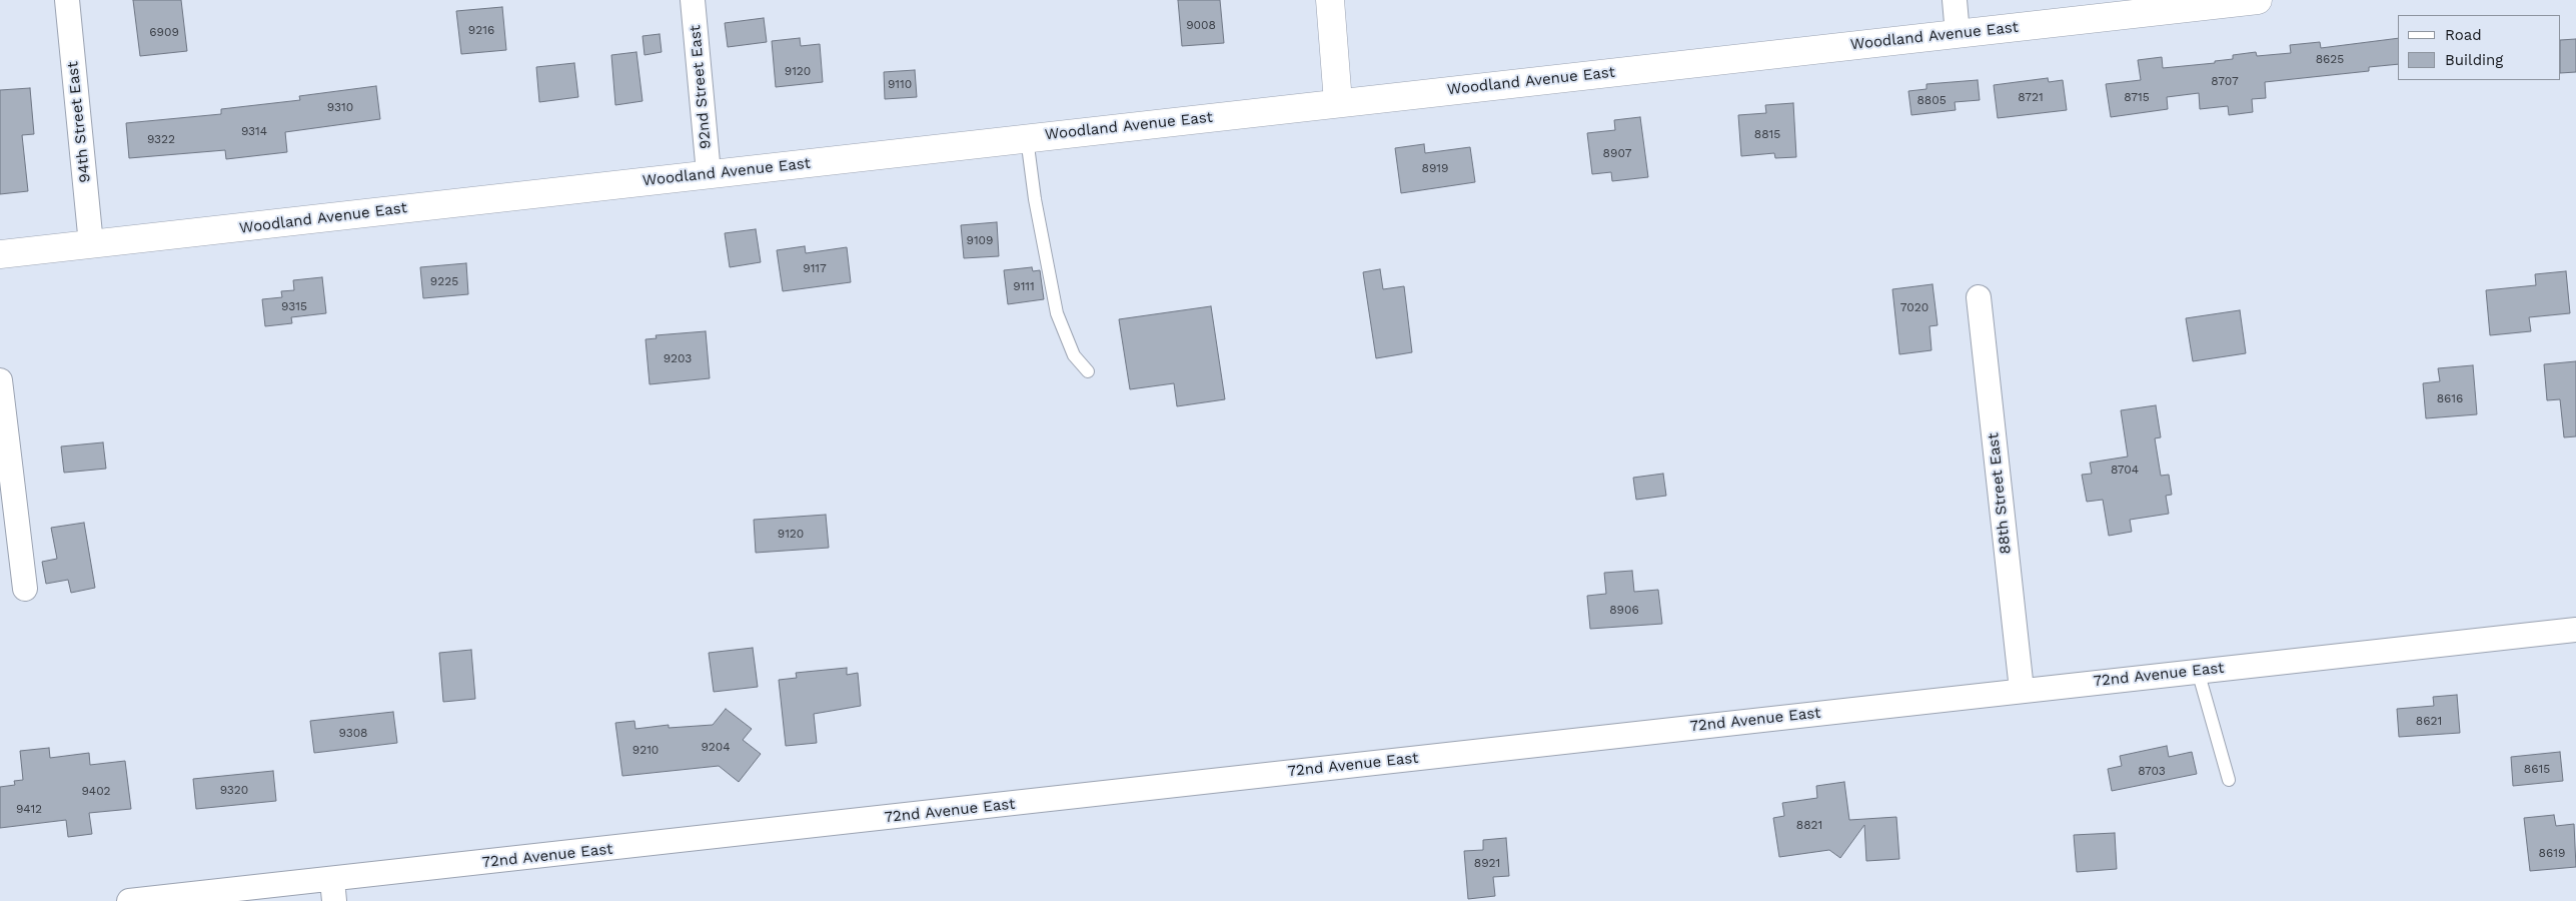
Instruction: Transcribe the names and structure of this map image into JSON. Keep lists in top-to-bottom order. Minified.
{"streets":{"street":["Woodland Avenue East","92nd Street East","94th Street East","88th Street East","72nd Avenue East"]},"crossings":[["Woodland Avenue East","92nd Street East"],["Woodland Avenue East","94th Street East"],["88th Street East","72nd Avenue East"]],"house_numbers":["9008","9216","6909","8625","9120","8707","9110","8721","8715","8805","9310","9314","8815","9322","8907","8919","9109","9117","9225","9111","9315","7020","9203","8616","8704","9120","8906","8621","9308","9204","9210","8615","8703","9320","9402","9412","8821","8619","8921"],"legend":["Road","Building"]}
